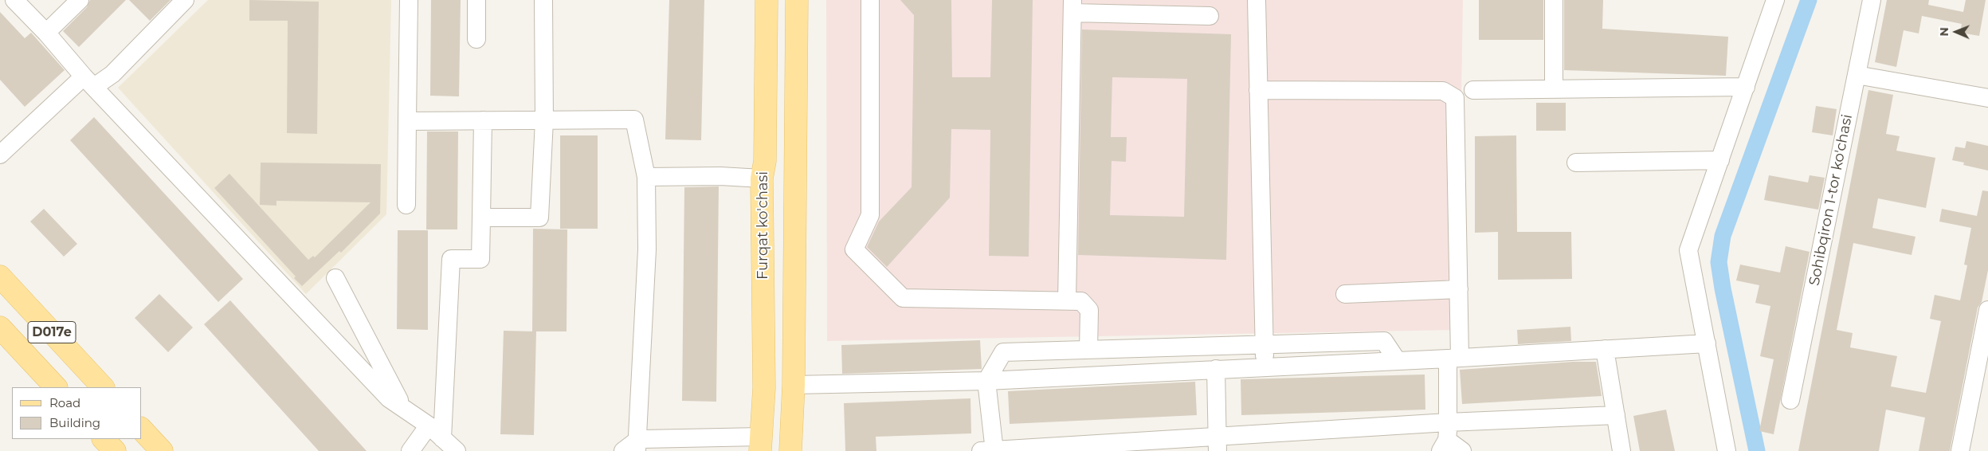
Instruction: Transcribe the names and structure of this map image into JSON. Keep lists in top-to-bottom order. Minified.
{"streets":{"main road":["Furqat ko'chasi","D017e"],"street":["Sohibqiron 1-tor ko'chasi"]},"legend":["Road","Building"],"north":"left"}
